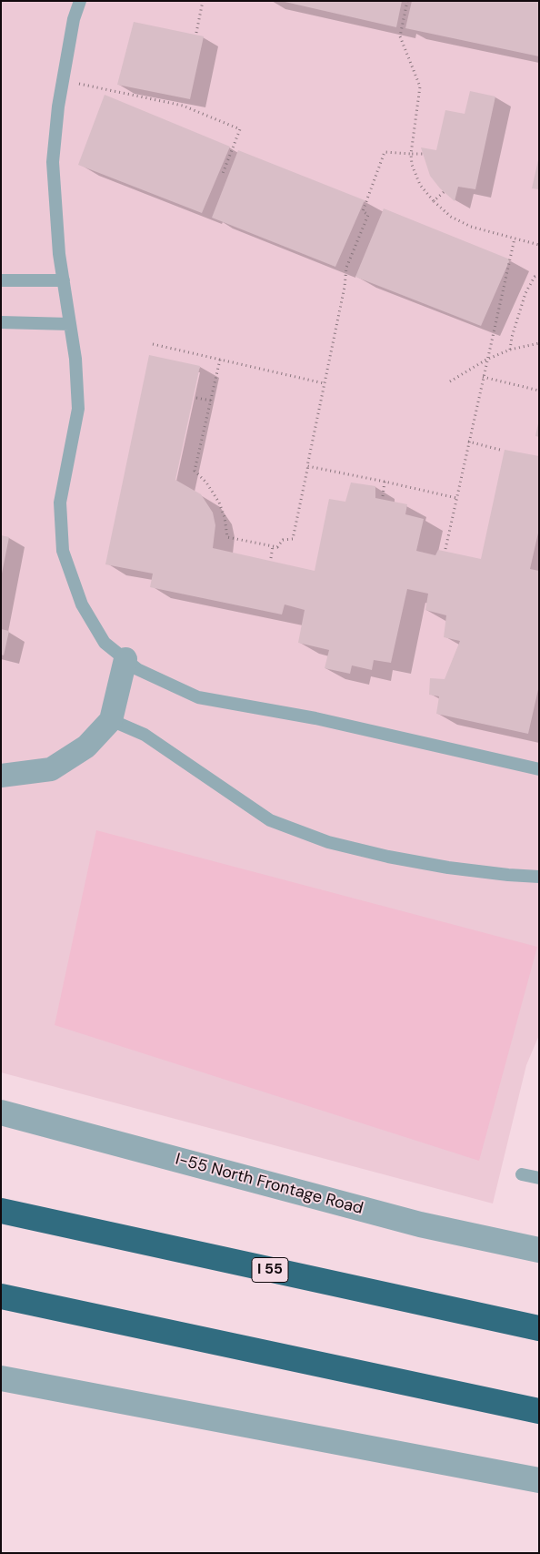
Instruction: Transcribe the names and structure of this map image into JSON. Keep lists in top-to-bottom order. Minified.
{"streets":{"highway":["I 55"],"street":["I-55 North Frontage Road"]}}
